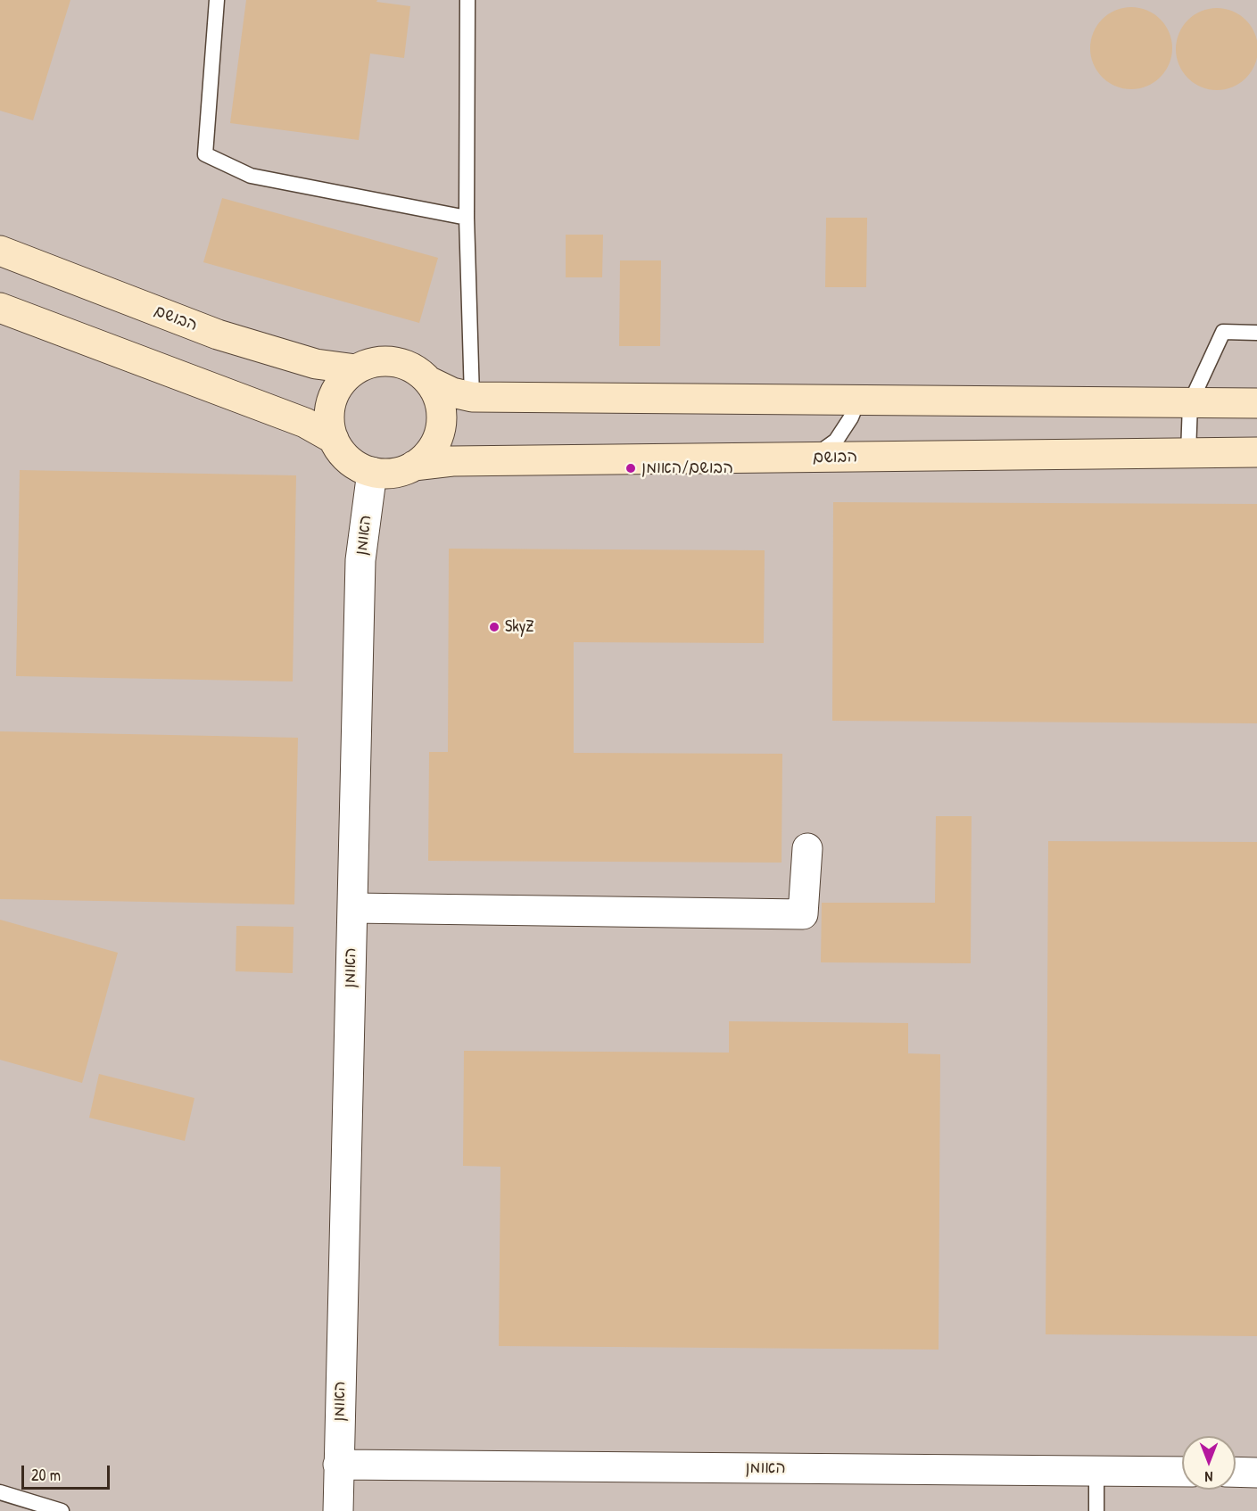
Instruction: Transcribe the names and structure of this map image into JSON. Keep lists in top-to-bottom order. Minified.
{"streets":{"street":["הבושם","האומן"]},"crossings":[["הבושם","האומן"]],"places":["הבושם/האומן","SkyZ"],"scale_bar":"20 m","north":"bottom"}
